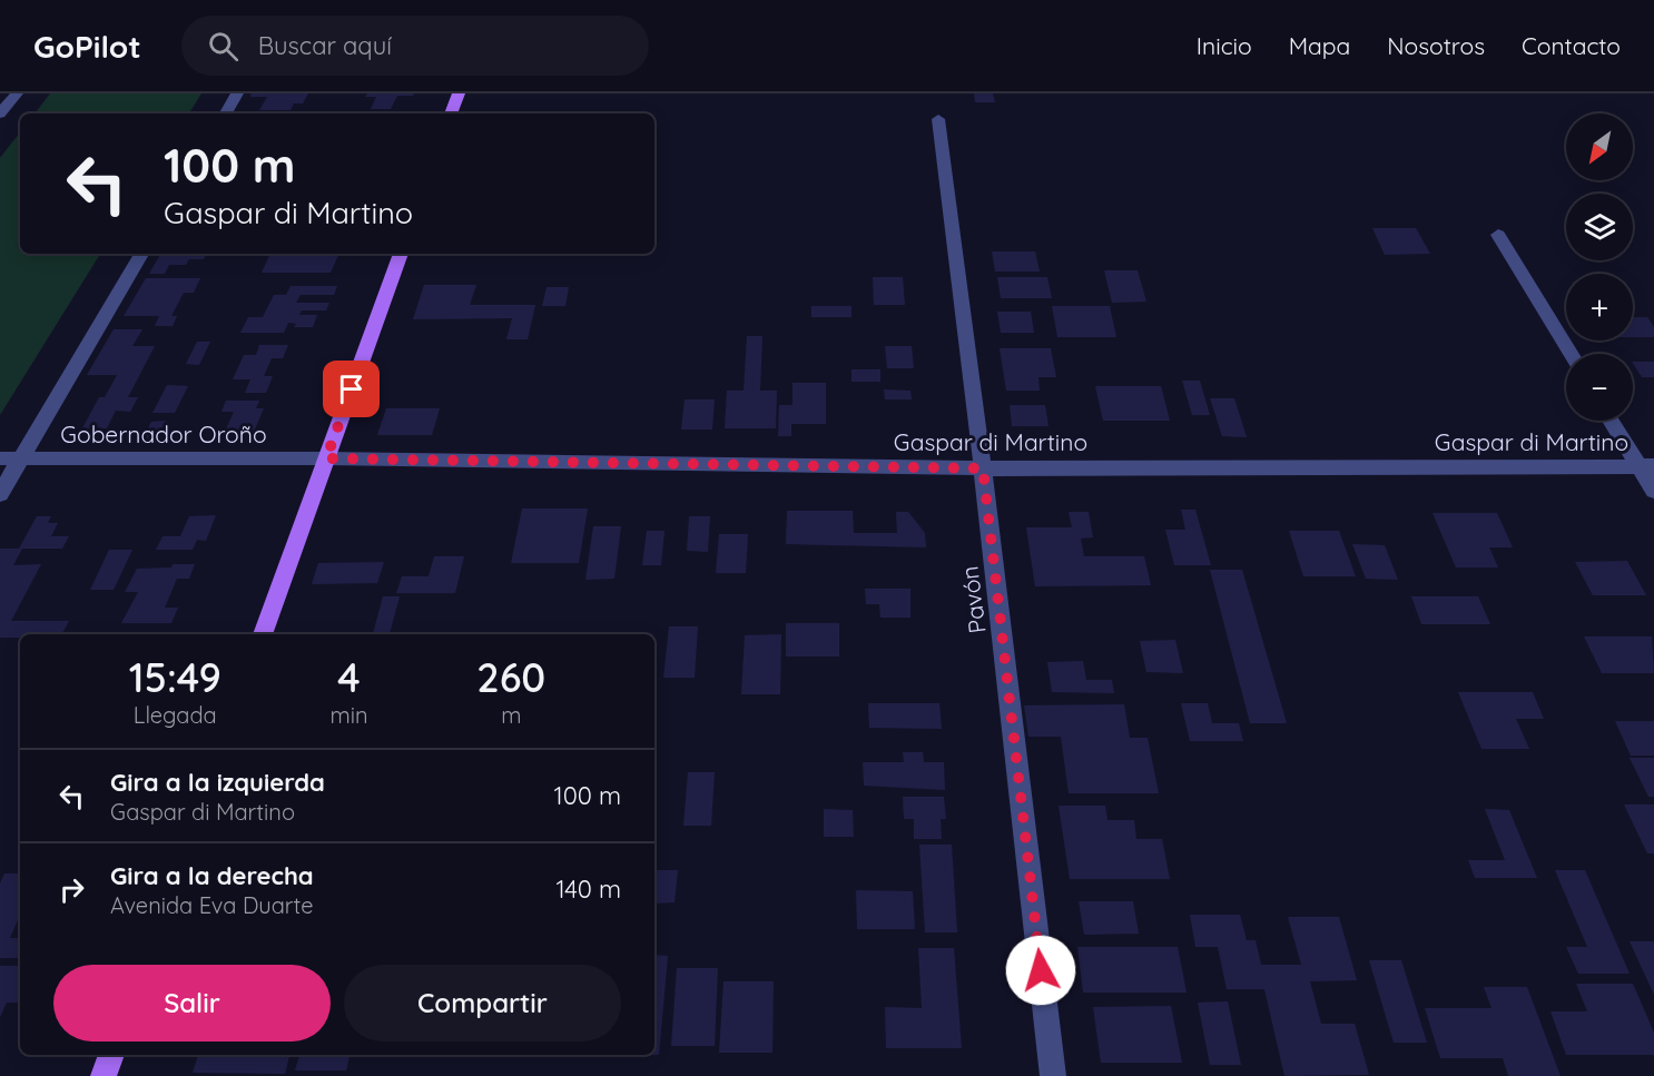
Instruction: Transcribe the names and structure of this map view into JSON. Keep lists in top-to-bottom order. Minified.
{"streets":{"street":["Gobernador Oroño","Gaspar di Martino","Pavón"]},"crossings":[["Gobernador Oroño","Gaspar di Martino"],["Gaspar di Martino","Pavón"]],"north":"bottom left","page":{"header":"GoPilot","search":"Buscar aquí","nav":["Inicio","Mapa","Nosotros","Contacto"],"map_buttons":["+","−"],"turn":["100 m","Gaspar di Martino"],"eta":["15:49","Llegada","4","min","260","m"],"list":[{"name":"Gira a la izquierda","note":"Gaspar di Martino","value":"100 m"},{"name":"Gira a la derecha","note":"Avenida Eva Duarte","value":"140 m"}],"buttons":["Salir","Compartir"]}}
